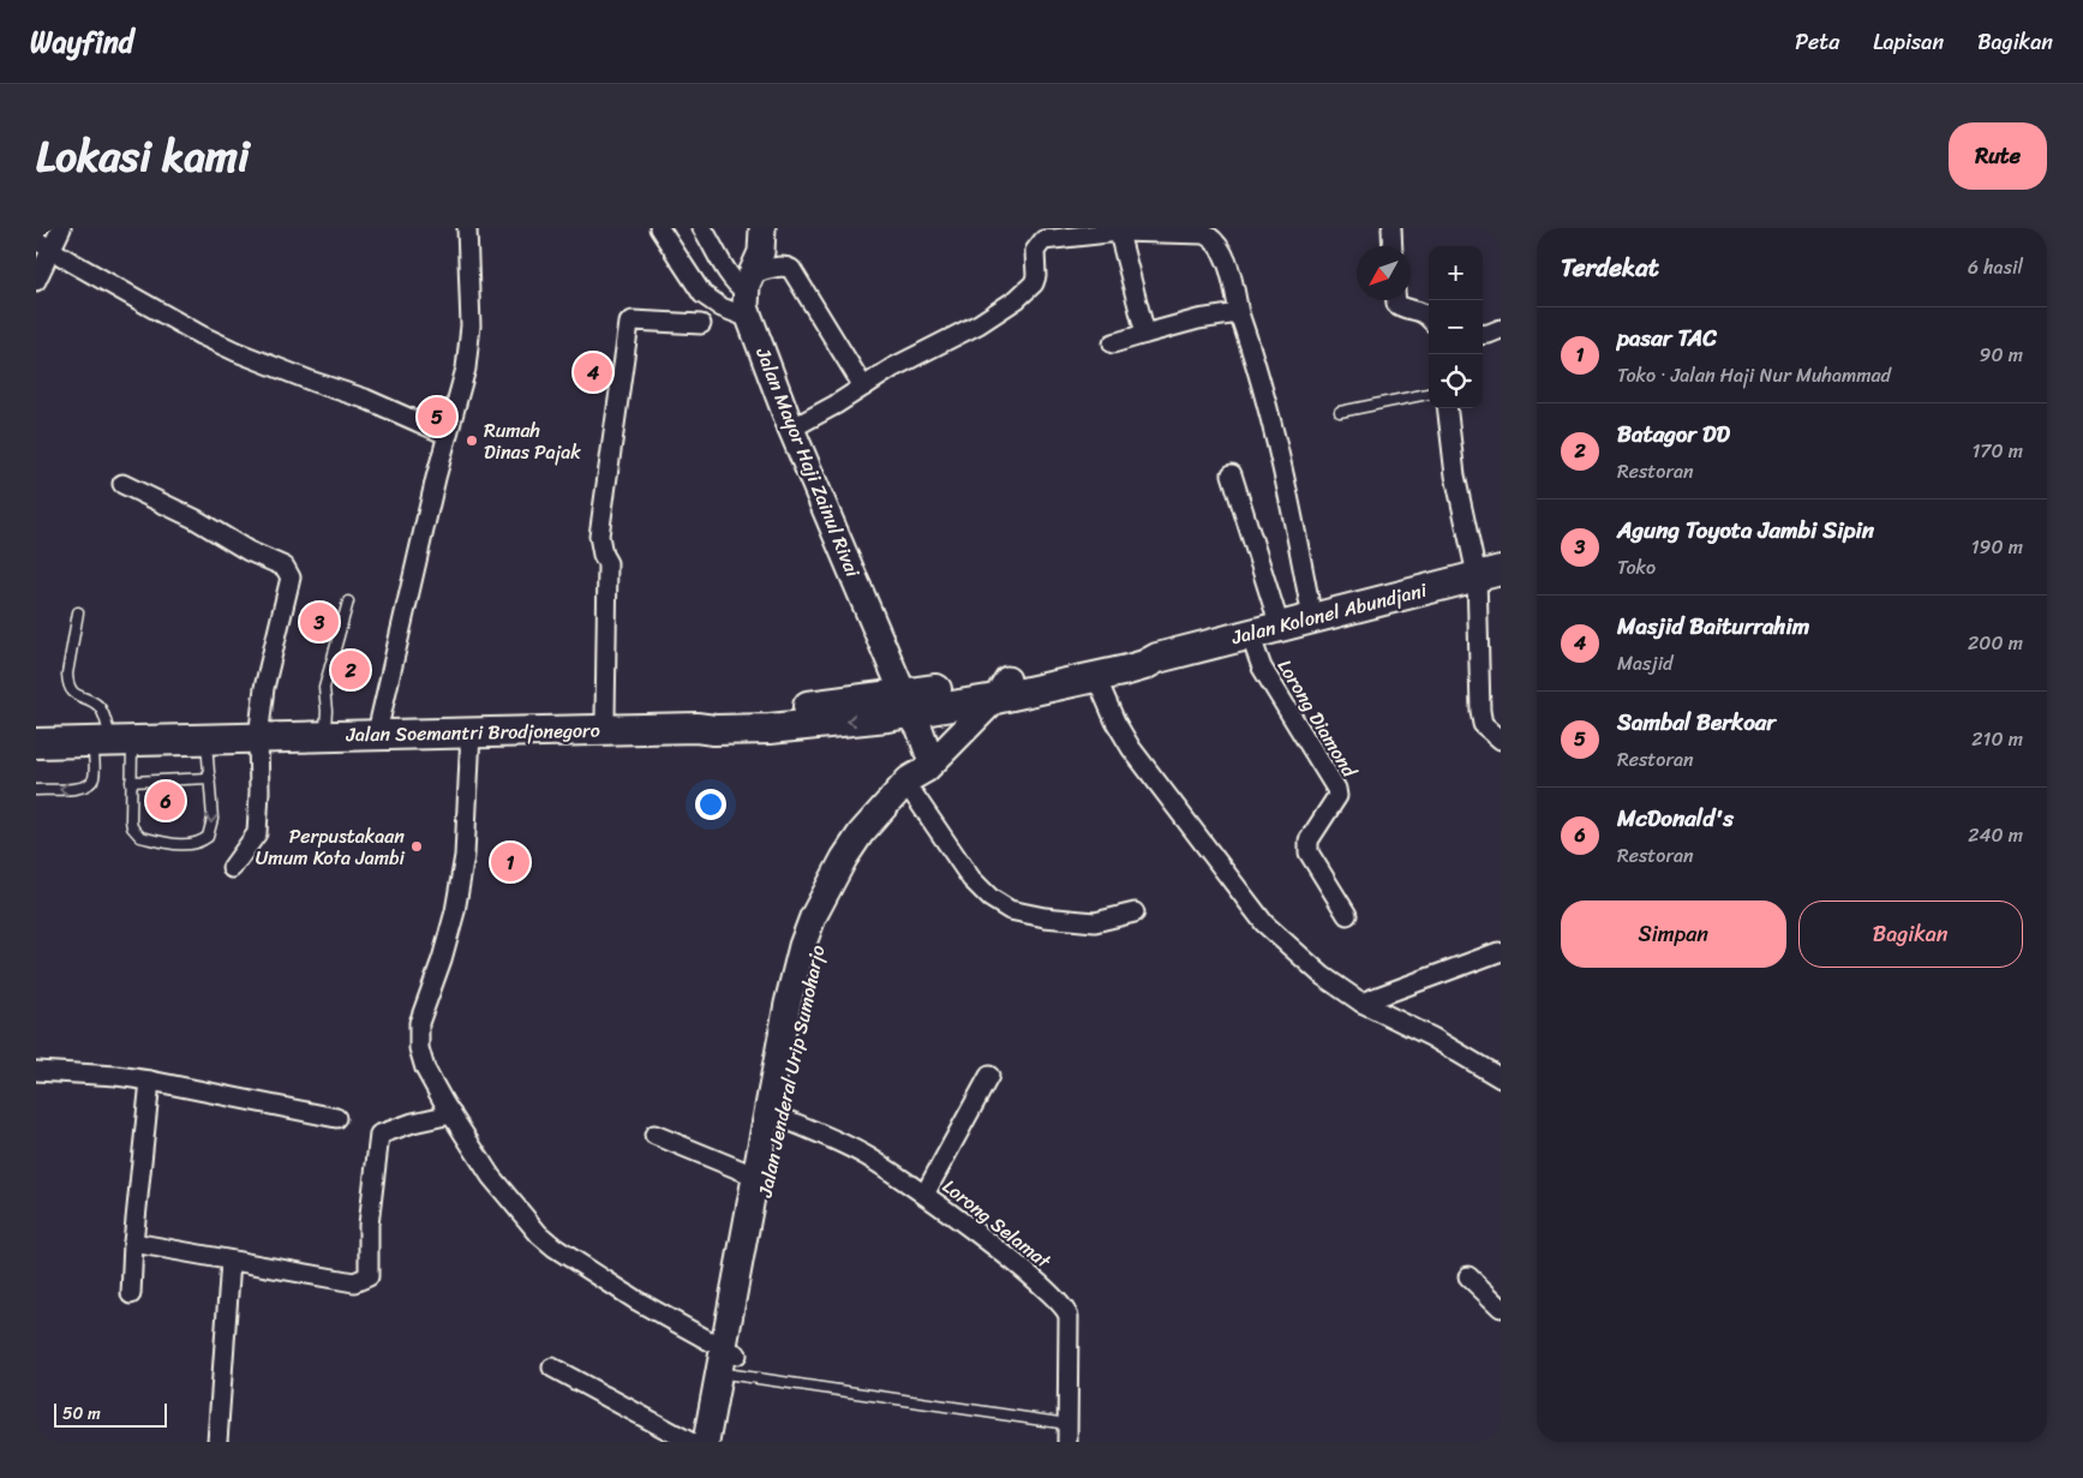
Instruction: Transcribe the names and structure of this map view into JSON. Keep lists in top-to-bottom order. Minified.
{"streets":{"main road":["Jalan Kolonel Abundjani","Jalan Soemantri Brodjonegoro"],"street":["Jalan Mayor Haji Zainul Rivai","Lorong Diamond","Jalan Jenderal Urip Sumoharjo","Lorong Selamat"]},"crossings":[["Jalan Mayor Haji Zainul Rivai","Jalan Kolonel Abundjani"],["Jalan Mayor Haji Zainul Rivai","Jalan Soemantri Brodjonegoro"],["Jalan Mayor Haji Zainul Rivai","Jalan Jenderal Urip Sumoharjo"],["Jalan Kolonel Abundjani","Lorong Diamond"],["Jalan Kolonel Abundjani","Jalan Soemantri Brodjonegoro"],["Jalan Jenderal Urip Sumoharjo","Lorong Selamat"]],"places":["Rumah Dinas Pajak","Perpustakaan Umum Kota Jambi"],"scale_bar":"50 m","north":"bottom left","page":{"header":"Wayfind","nav":["Peta","Lapisan","Bagikan"],"title":"Lokasi kami","buttons":["Rute",["Simpan","Bagikan"]],"heading":["Terdekat","6 hasil"],"map_buttons":["+","−"],"list":[{"mark":"1","name":"pasar TAC","note":"Toko · Jalan Haji Nur Muhammad","value":"90 m"},{"mark":"2","name":"Batagor DD","note":"Restoran","value":"170 m"},{"mark":"3","name":"Agung Toyota Jambi Sipin","note":"Toko","value":"190 m"},{"mark":"4","name":"Masjid Baiturrahim","note":"Masjid","value":"200 m"},{"mark":"5","name":"Sambal Berkoar","note":"Restoran","value":"210 m"},{"mark":"6","name":"McDonald's","note":"Restoran","value":"240 m"}],"pins":["4","5","3","2","6","1"],"scale":"50 m"}}
